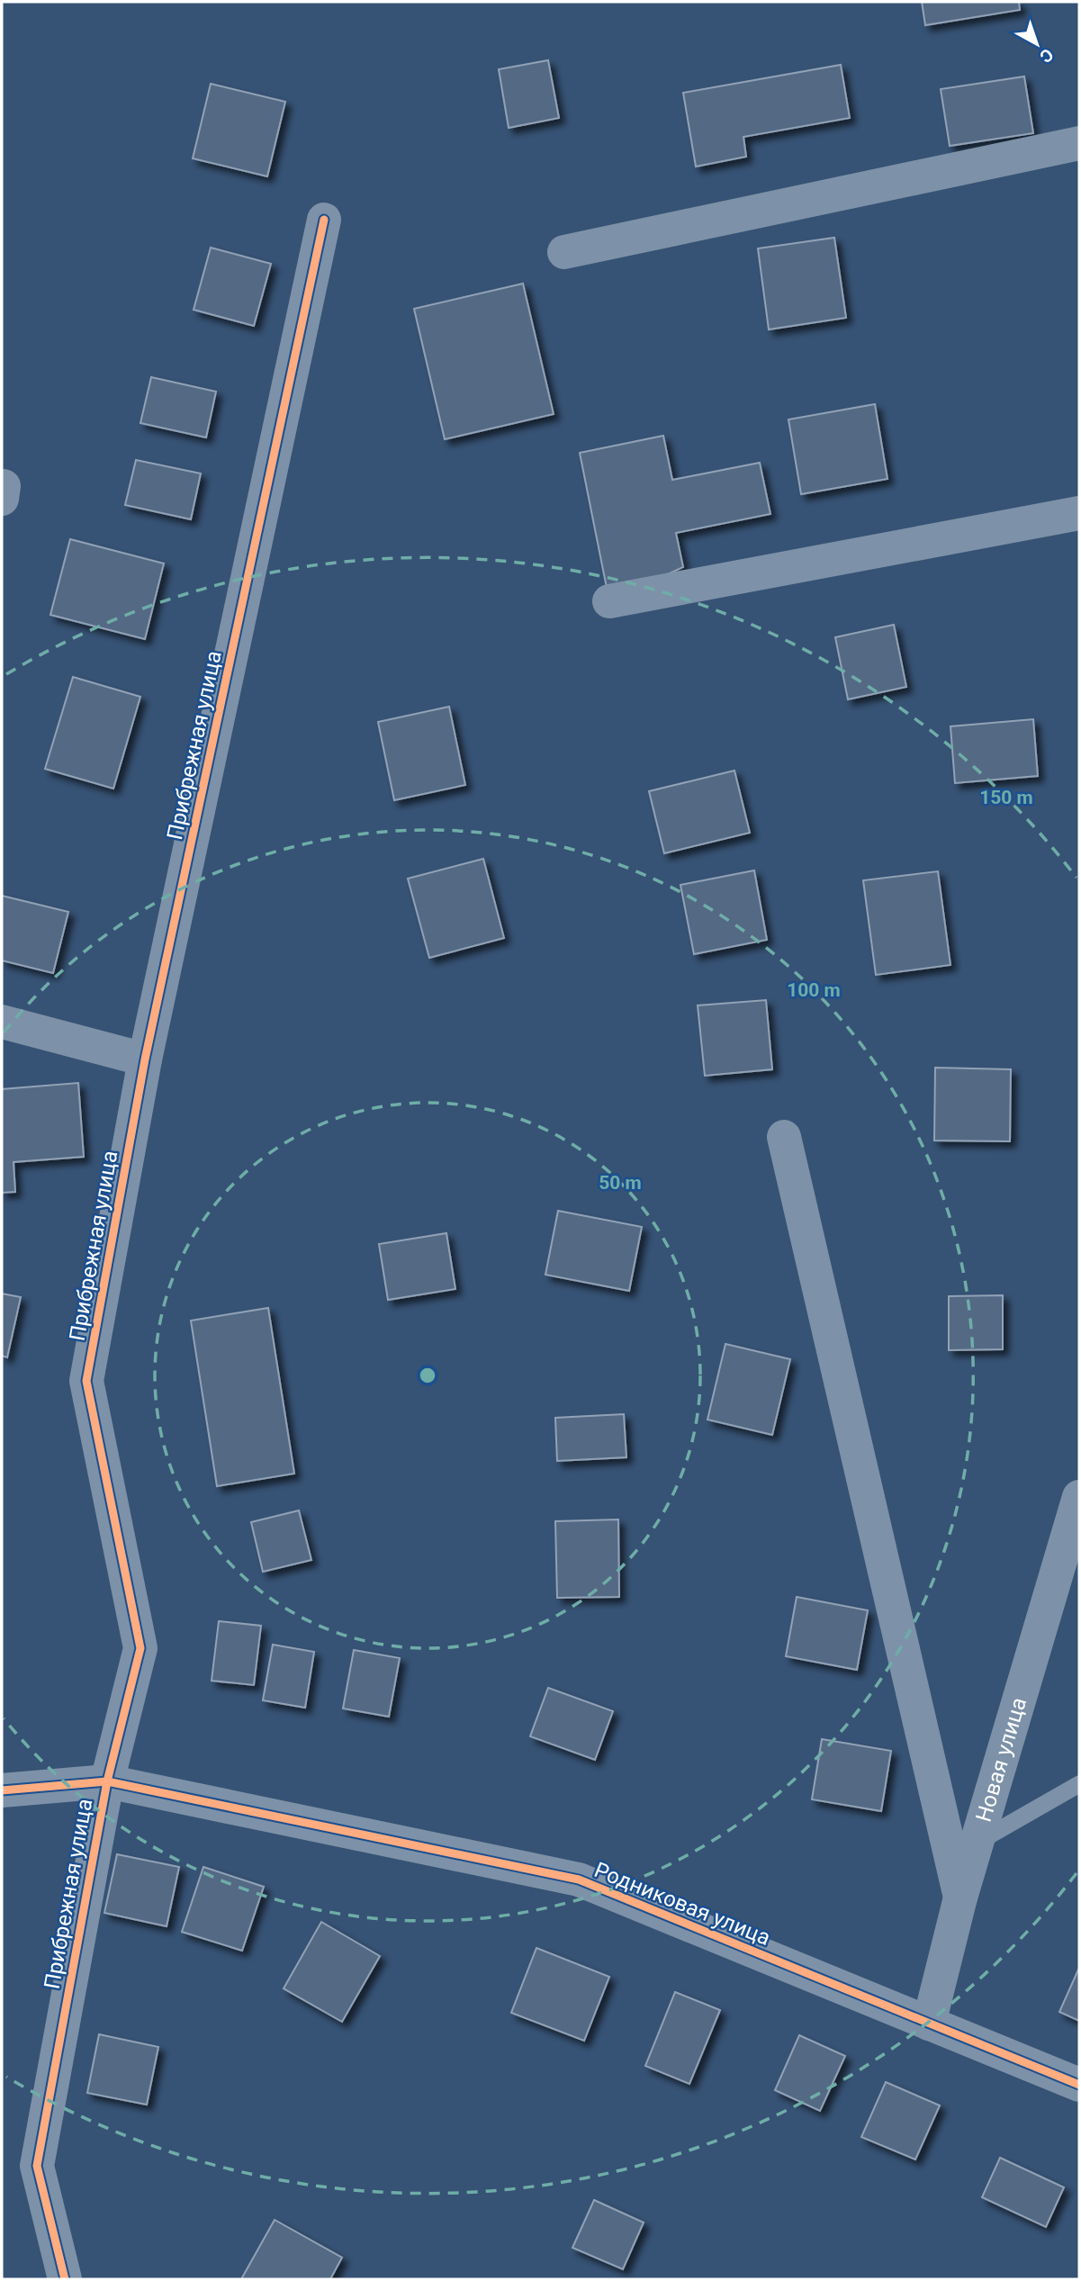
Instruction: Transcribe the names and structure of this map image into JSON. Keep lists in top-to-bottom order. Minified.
{"streets":{"street":["Прибрежная улица","Новая улица","Родниковая улица"]},"crossings":[["Прибрежная улица","Родниковая улица"],["Новая улица","Родниковая улица"]],"north":"bottom right","rings":["150 m","100 m","50 m"]}
